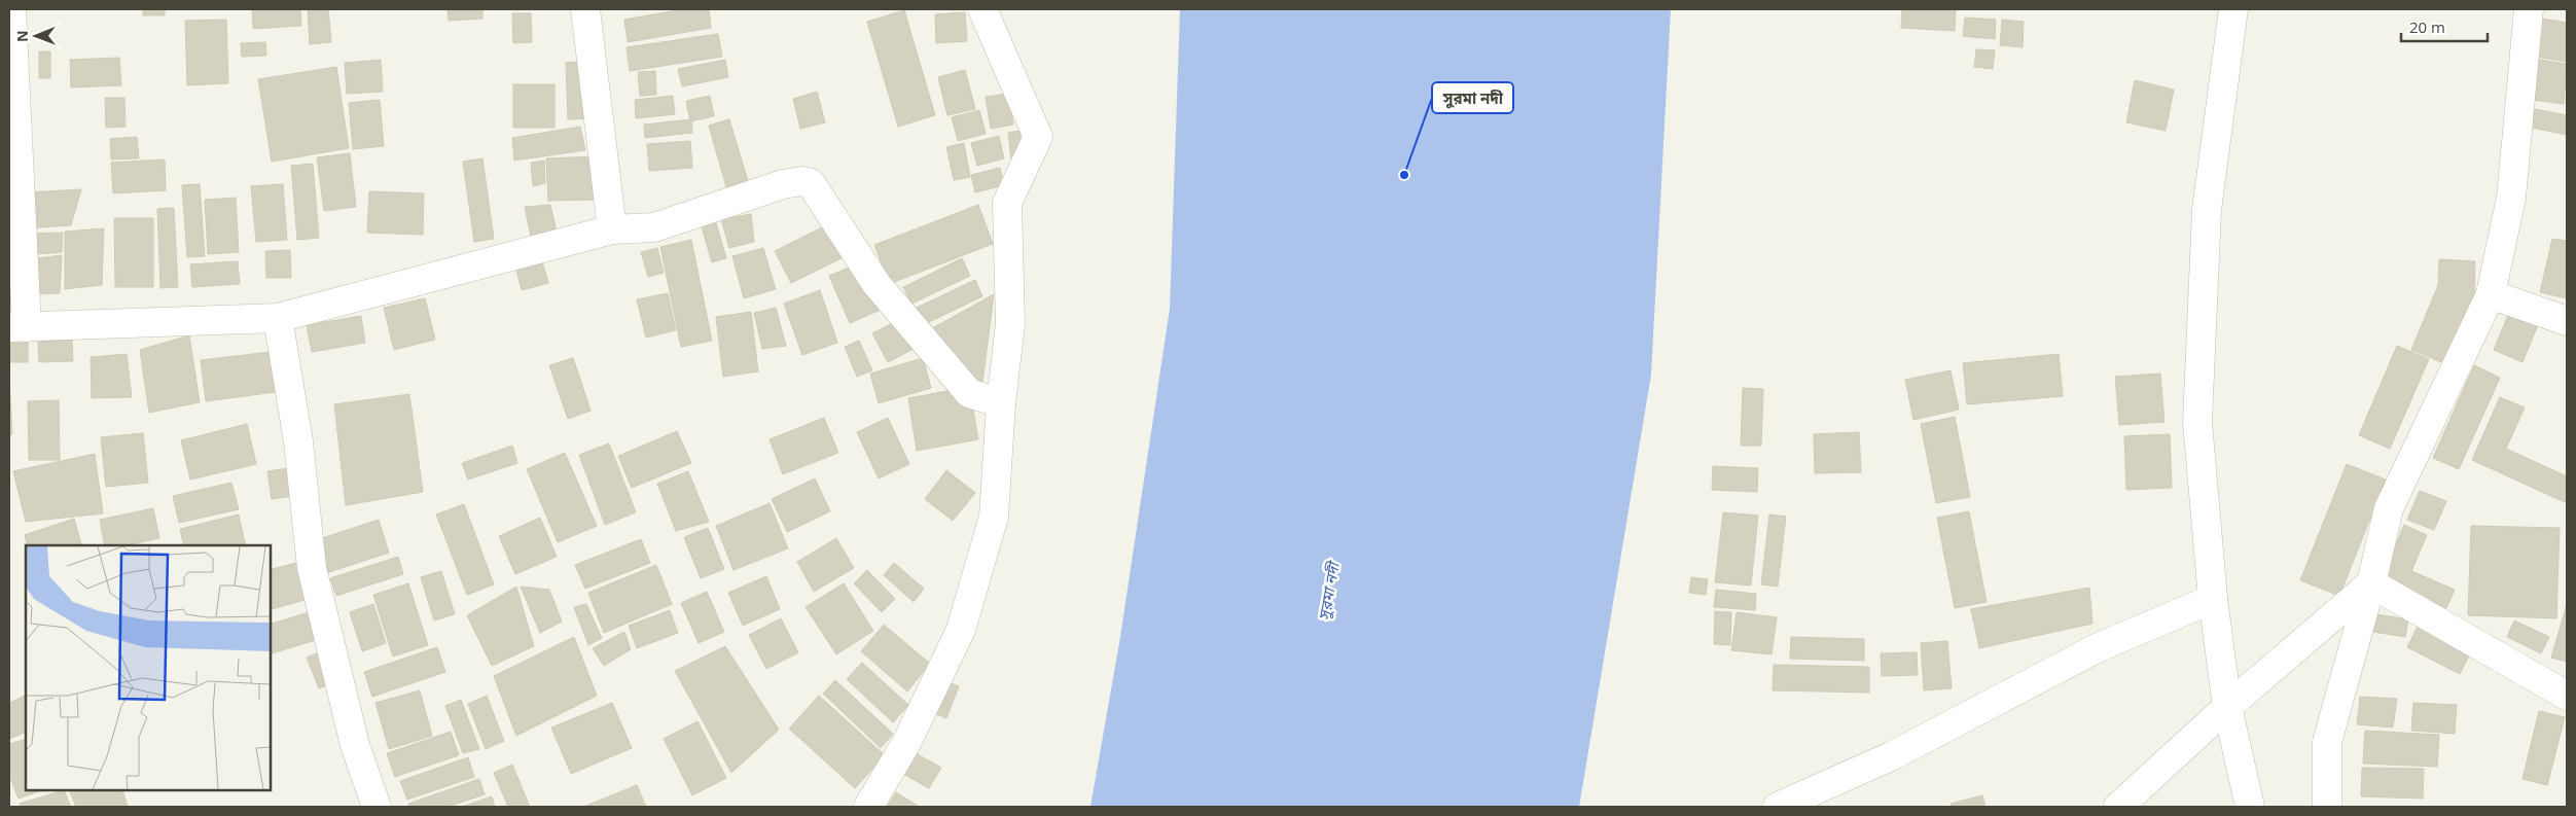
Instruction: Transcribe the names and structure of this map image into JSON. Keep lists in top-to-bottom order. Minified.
{"water":["সুরমা নদী"],"places":["সুরমা নদী"],"scale_bar":"20 m","north":"left"}
